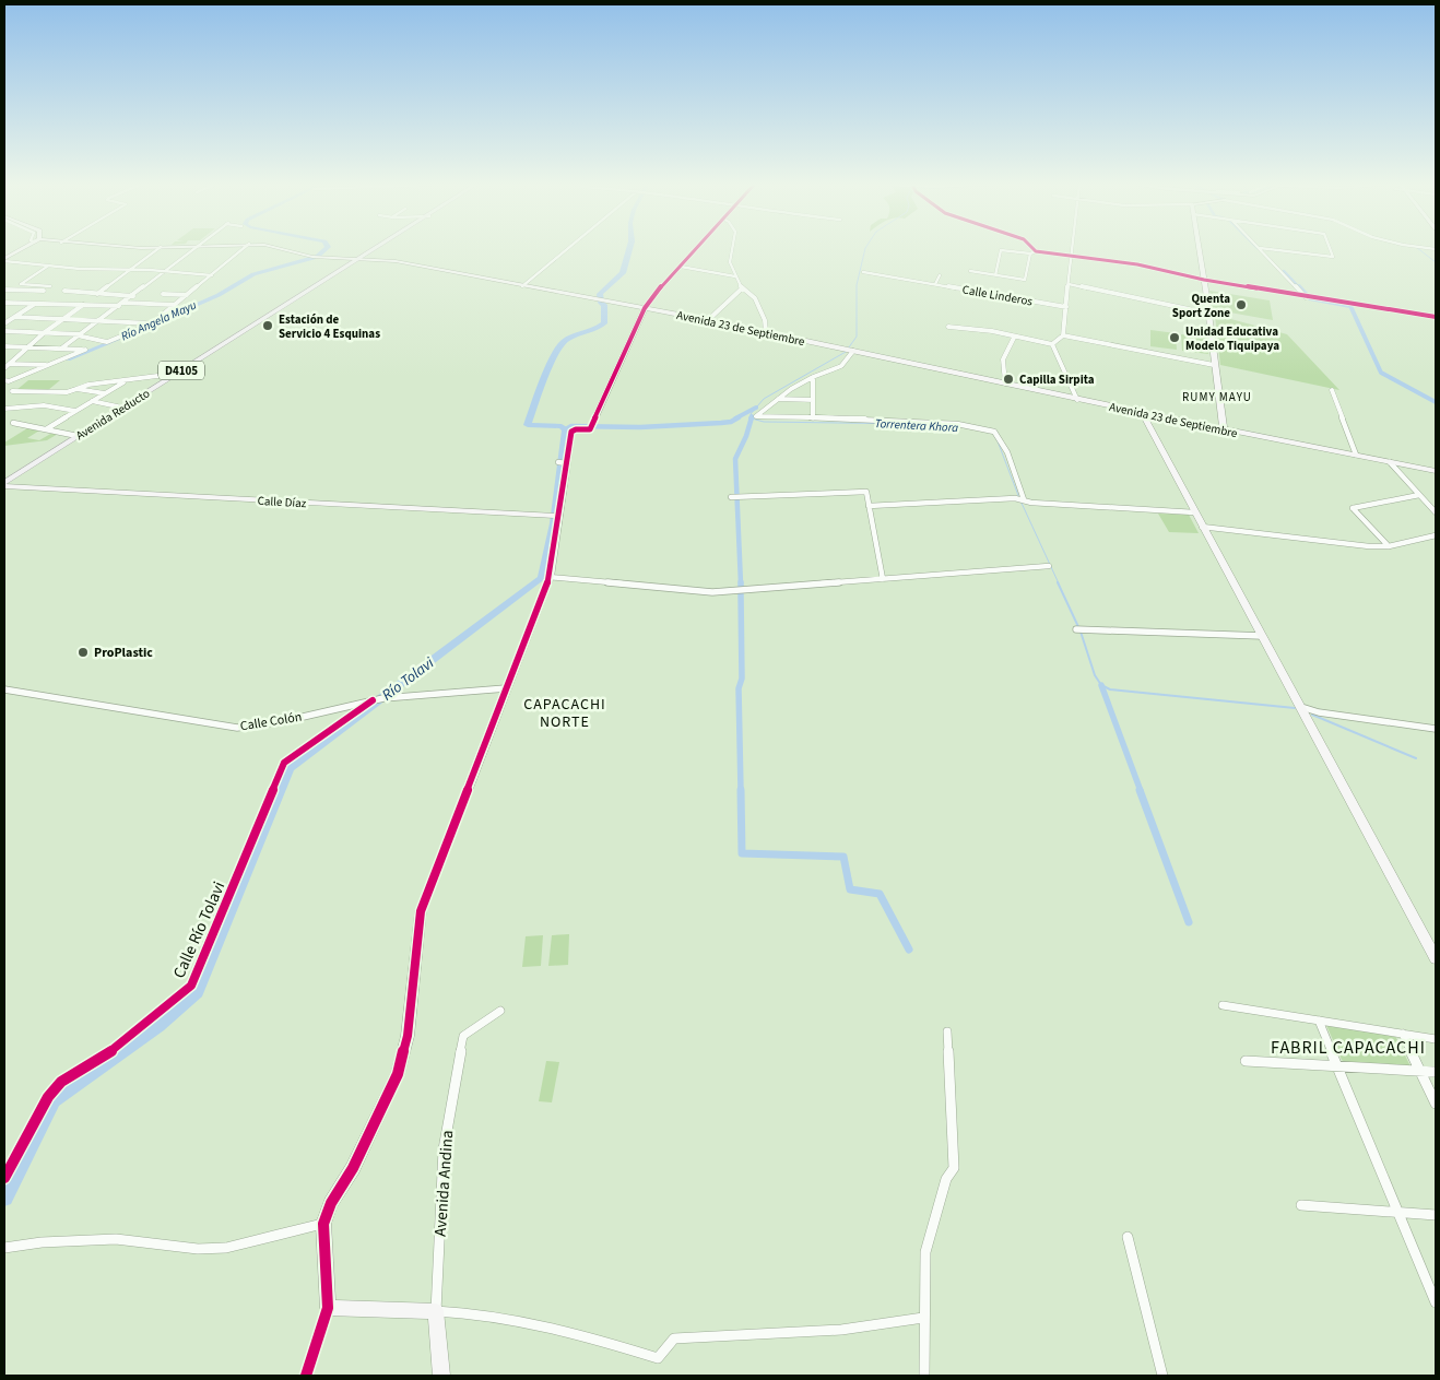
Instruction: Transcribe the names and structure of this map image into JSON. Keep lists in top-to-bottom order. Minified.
{"streets":{"main road":["D4105","Avenida Reducto"],"street":["Calle Linderos","Avenida 23 de Septiembre","Calle Díaz","Calle Colón","Calle Río Tolavi","Avenida Andina"]},"crossings":[["Avenida 23 de Septiembre","D4105"],["Avenida 23 de Septiembre","Avenida Reducto"],["D4105","Avenida Reducto"],["Avenida Reducto","Calle Díaz"],["Calle Colón","Calle Río Tolavi"]],"districts":["RUMY MAYU","CAPACACHI NORTE","FABRIL CAPACACHI"],"water":["Río Angela Mayu","Torrentera Khora","Río Tolavi"],"places":["Quenta Sport Zone","Estación de Servicio 4 Esquinas","Unidad Educativa Modelo Tiquipaya","Capilla Sirpita","ProPlastic"]}
